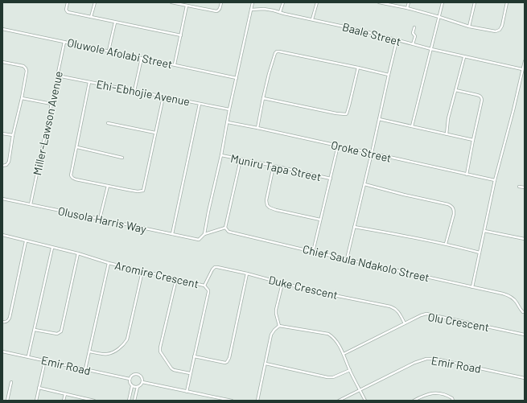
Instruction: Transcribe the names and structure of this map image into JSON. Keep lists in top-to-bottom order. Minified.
{"streets":{"street":["Baale Street","Oluwole Afolabi Street","Ehi-Ebhojie Avenue","Miller-Lawson Avenue","Oroke Street","Muniru Tapa Street","Olusola Harris Way","Chief Saula Ndakolo Street","Aromire Crescent","Duke Crescent","Olu Crescent","Emir Road"]},"crossings":[["Oluwole Afolabi Street","Miller-Lawson Avenue"],["Ehi-Ebhojie Avenue","Miller-Lawson Avenue"],["Miller-Lawson Avenue","Olusola Harris Way"],["Aromire Crescent","Duke Crescent"],["Duke Crescent","Olu Crescent"]]}
